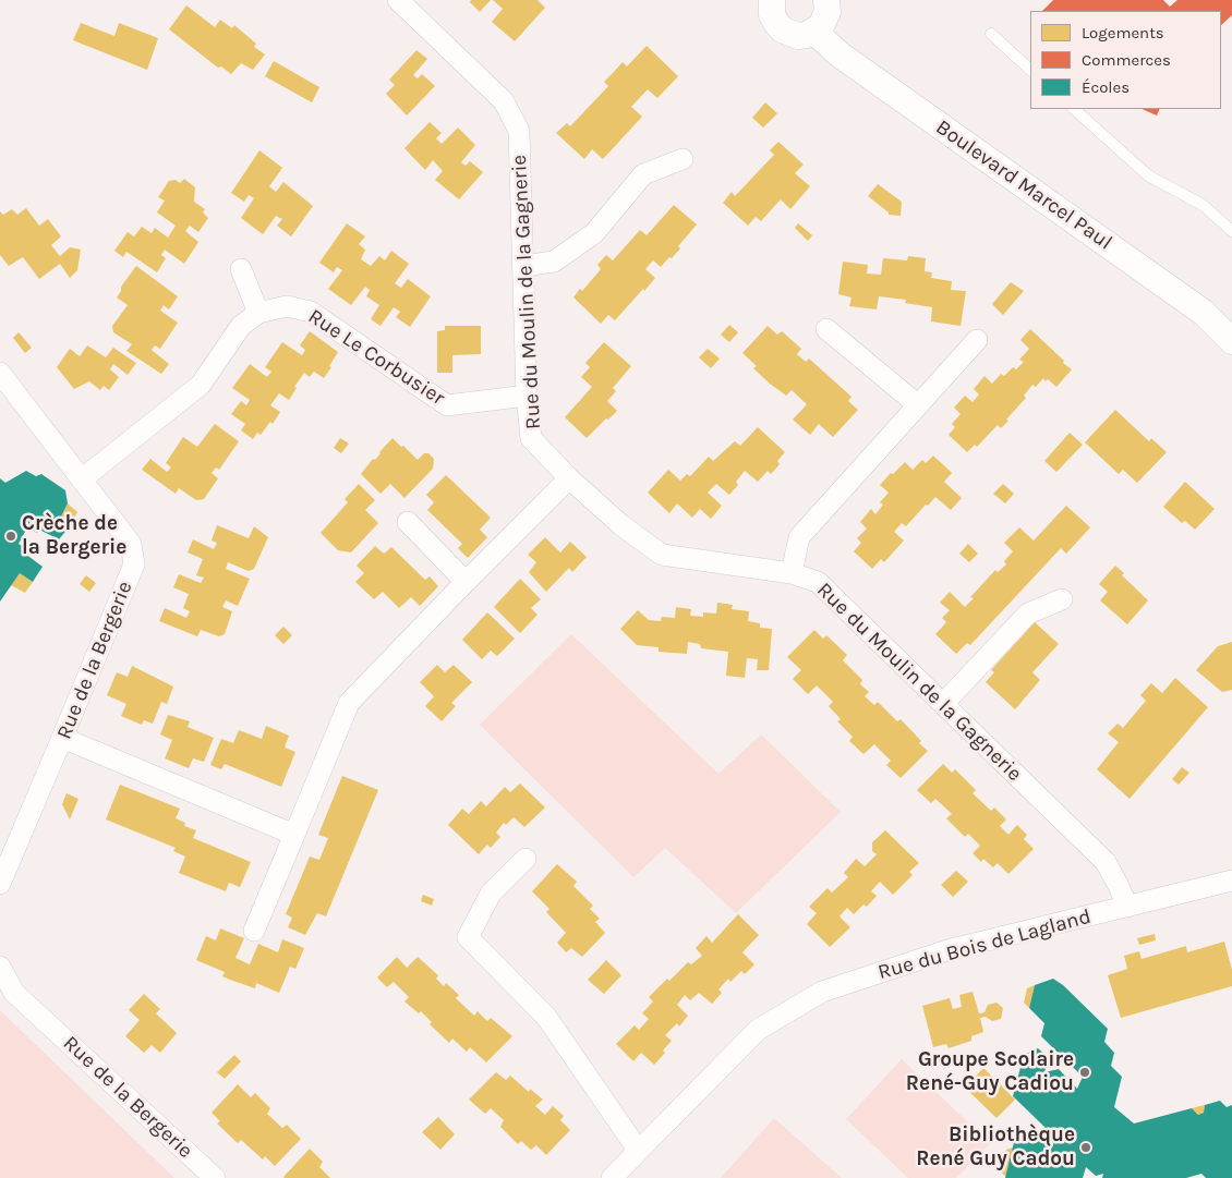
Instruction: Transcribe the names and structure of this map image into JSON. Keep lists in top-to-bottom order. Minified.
{"streets":{"street":["Boulevard Marcel Paul","Rue du Moulin de la Gagnerie","Rue Le Corbusier","Rue de la Bergerie","Rue du Bois de Lagland"]},"crossings":[["Rue du Moulin de la Gagnerie","Rue Le Corbusier"],["Rue du Moulin de la Gagnerie","Rue du Bois de Lagland"],["Rue Le Corbusier","Rue de la Bergerie"]],"places":["Crèche de la Bergerie","Groupe Scolaire René-Guy Cadiou","Bibliothèque René Guy Cadou"],"legend":["Logements","Commerces","Écoles"]}
